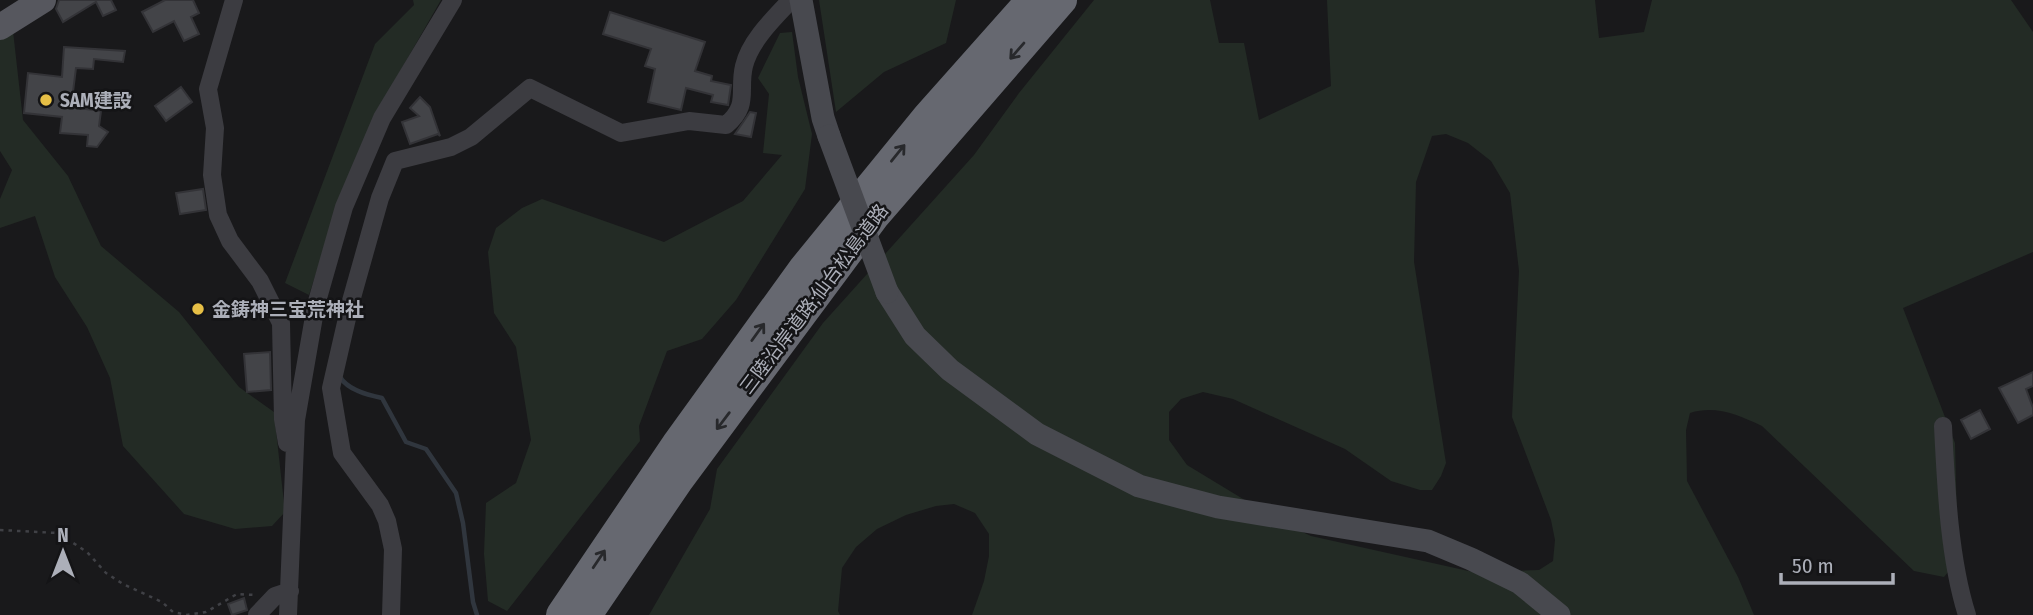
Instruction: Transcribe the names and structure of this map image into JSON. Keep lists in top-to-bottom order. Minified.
{"streets":{"highway":["三陸沿岸道路;仙台松島道路"]},"places":["SAM建設","金鋳神三宝荒神社"],"scale_bar":"50 m","north":"top"}
